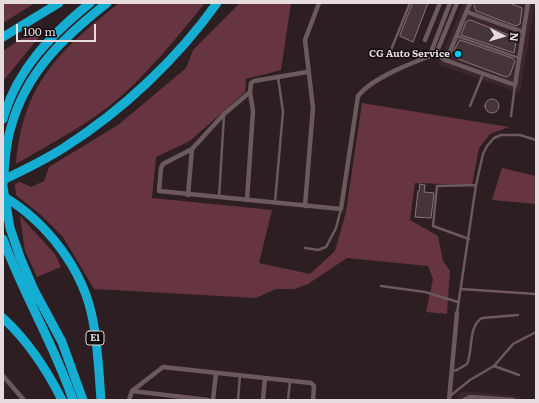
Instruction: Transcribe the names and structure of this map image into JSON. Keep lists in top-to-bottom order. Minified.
{"streets":{"highway":["E1"]},"places":["CG Auto Service"],"scale_bar":"100 m","north":"right"}
